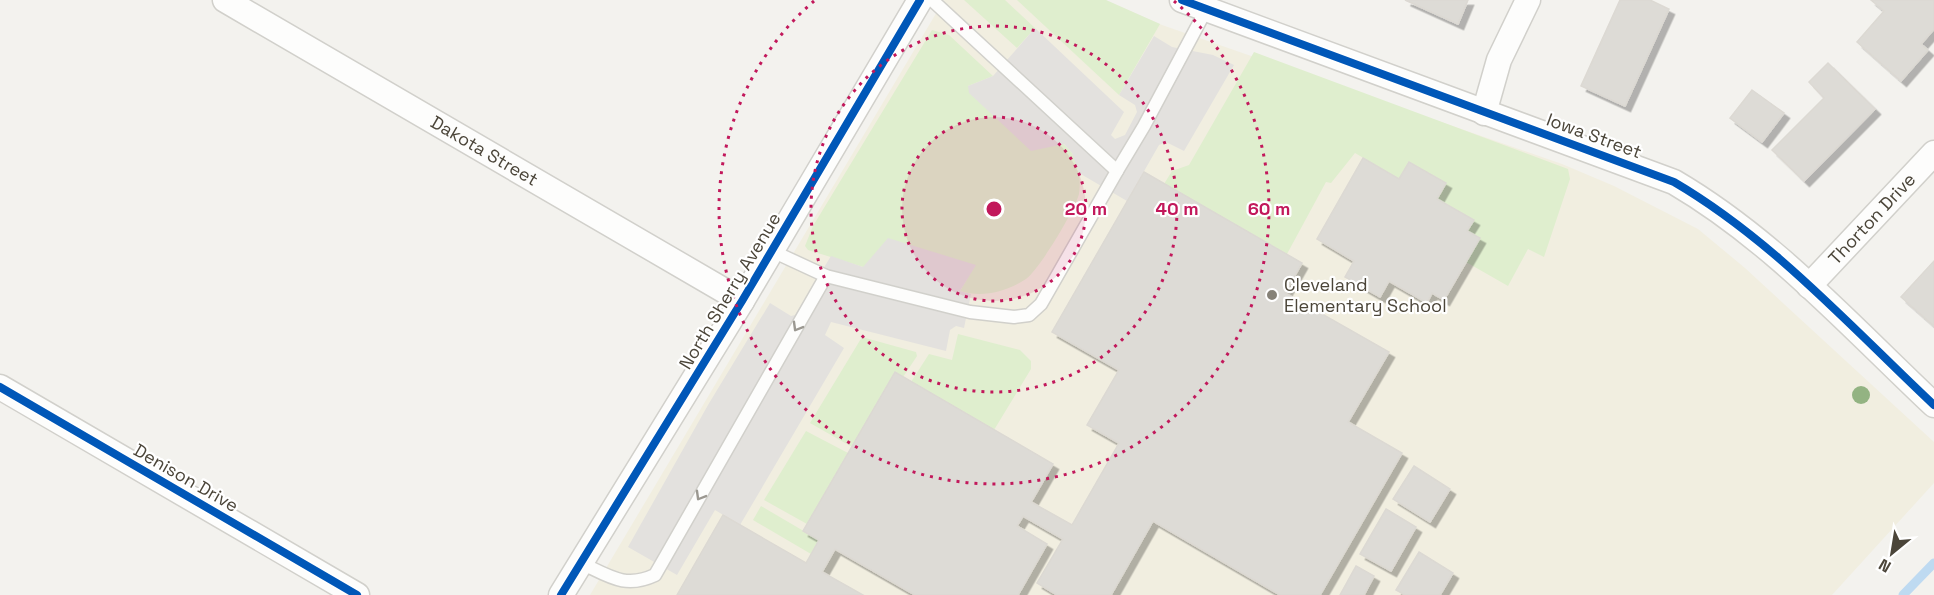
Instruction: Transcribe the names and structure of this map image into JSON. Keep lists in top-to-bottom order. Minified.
{"streets":{"street":["Iowa Street","Dakota Street","Thorton Drive","North Sherry Avenue","Denison Drive"]},"crossings":[["Iowa Street","Thorton Drive"],["Dakota Street","North Sherry Avenue"]],"places":["Cleveland Elementary School"],"north":"bottom left","rings":["20 m","40 m","60 m"]}
